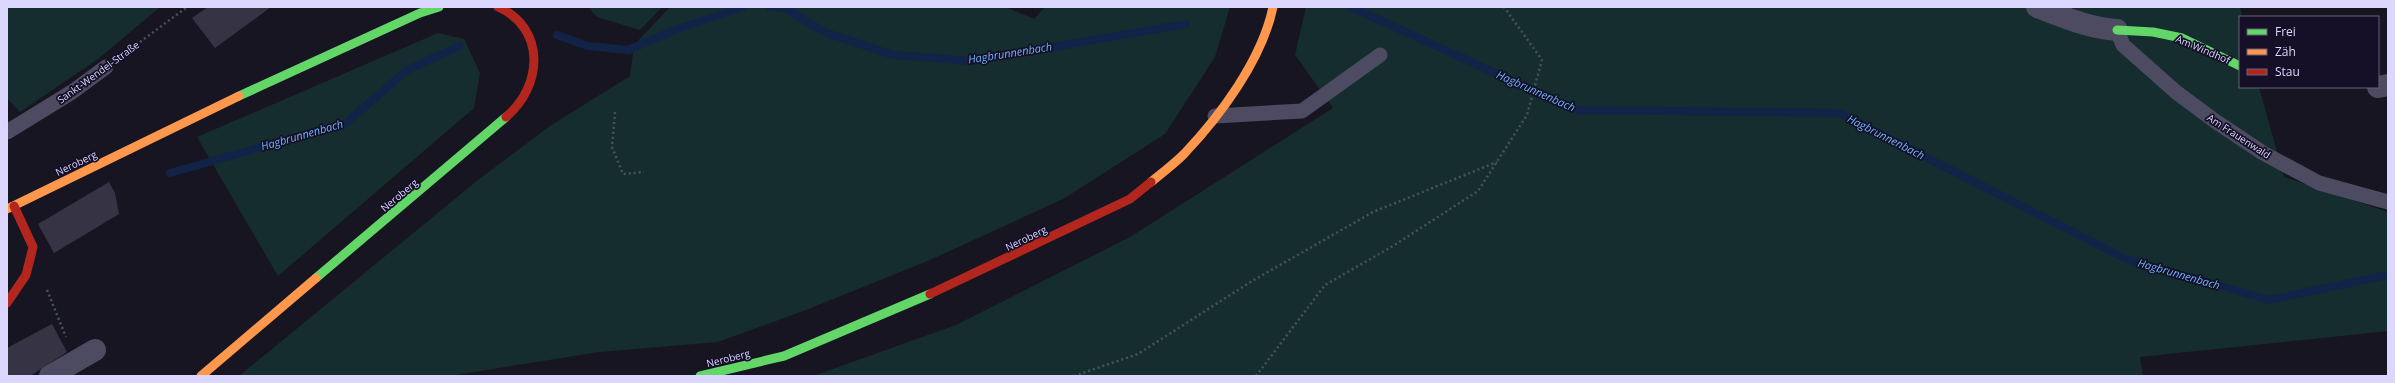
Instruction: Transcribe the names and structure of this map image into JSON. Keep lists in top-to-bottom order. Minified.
{"streets":{"street":["Am Windhof","Neroberg"],"lane":["Sankt-Wendel-Straße","Am Frauenwald"]},"crossings":[["Am Windhof","Am Frauenwald"]],"water":["Hagbrunnenbach"],"legend":["Frei","Zäh","Stau"]}
